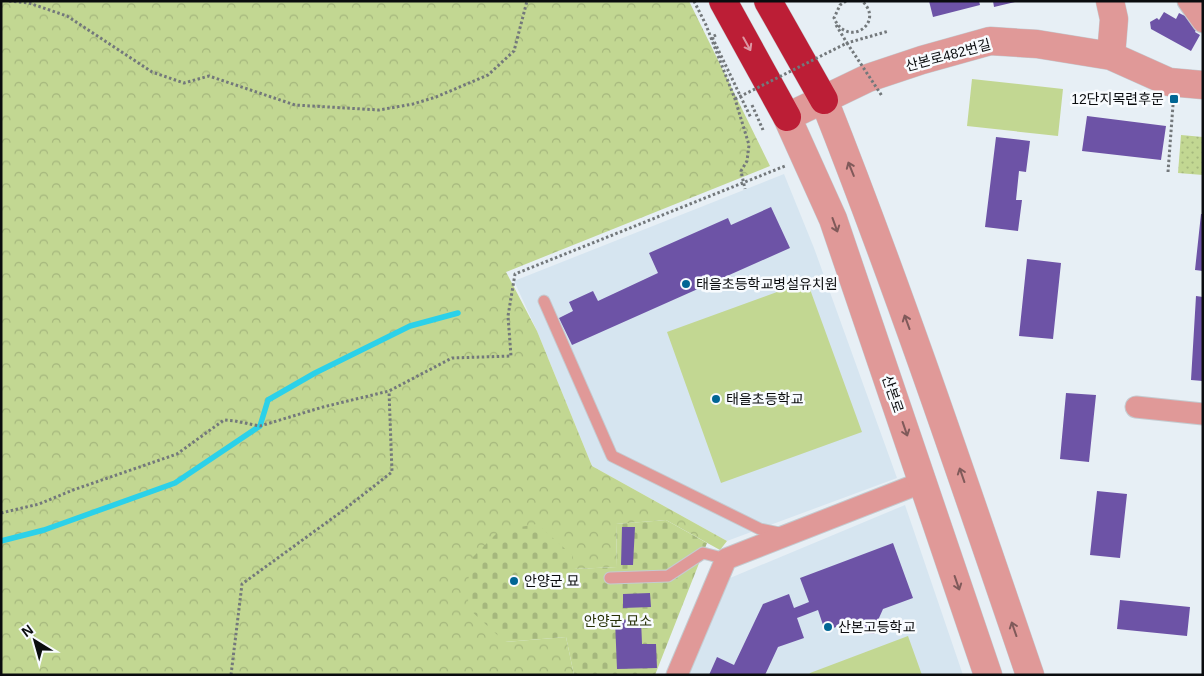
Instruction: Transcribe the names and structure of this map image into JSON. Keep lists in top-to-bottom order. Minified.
{"streets":{"street":["산본로482번길","산본로"]},"crossings":[["산본로482번길","산본로"]],"parks":["안양군 묘소"],"places":{"transit":["12단지목련후문"],"other":["태을초등학교병설유치원","태을초등학교","안양군 묘","산본고등학교"]},"north":"top left"}
